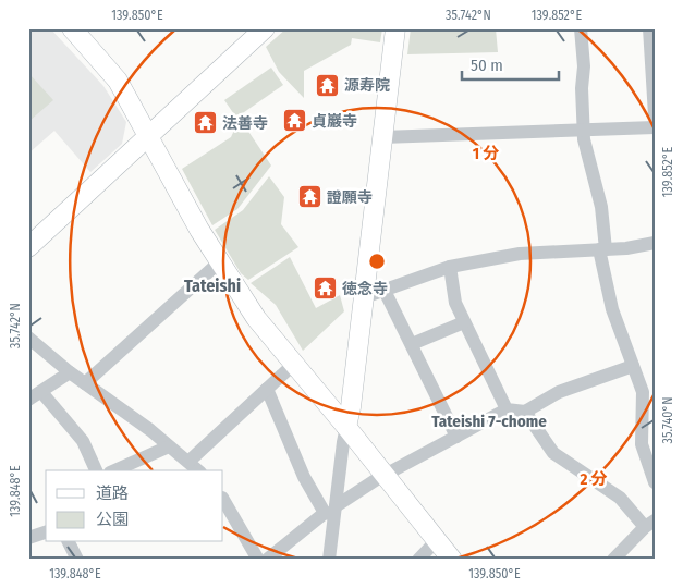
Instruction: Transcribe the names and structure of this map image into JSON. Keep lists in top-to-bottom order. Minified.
{"districts":["Tateishi","Tateishi 7-chome"],"places":{"temple":["源寿院","貞巖寺","法善寺","證願寺","徳念寺"]},"legend":["道路","公園"],"scale_bar":"50 m","coordinates":["139.850°E","35.742°N","139.852°E","35.740°N","139.848°E"],"rings":["1 分","2 分"]}
